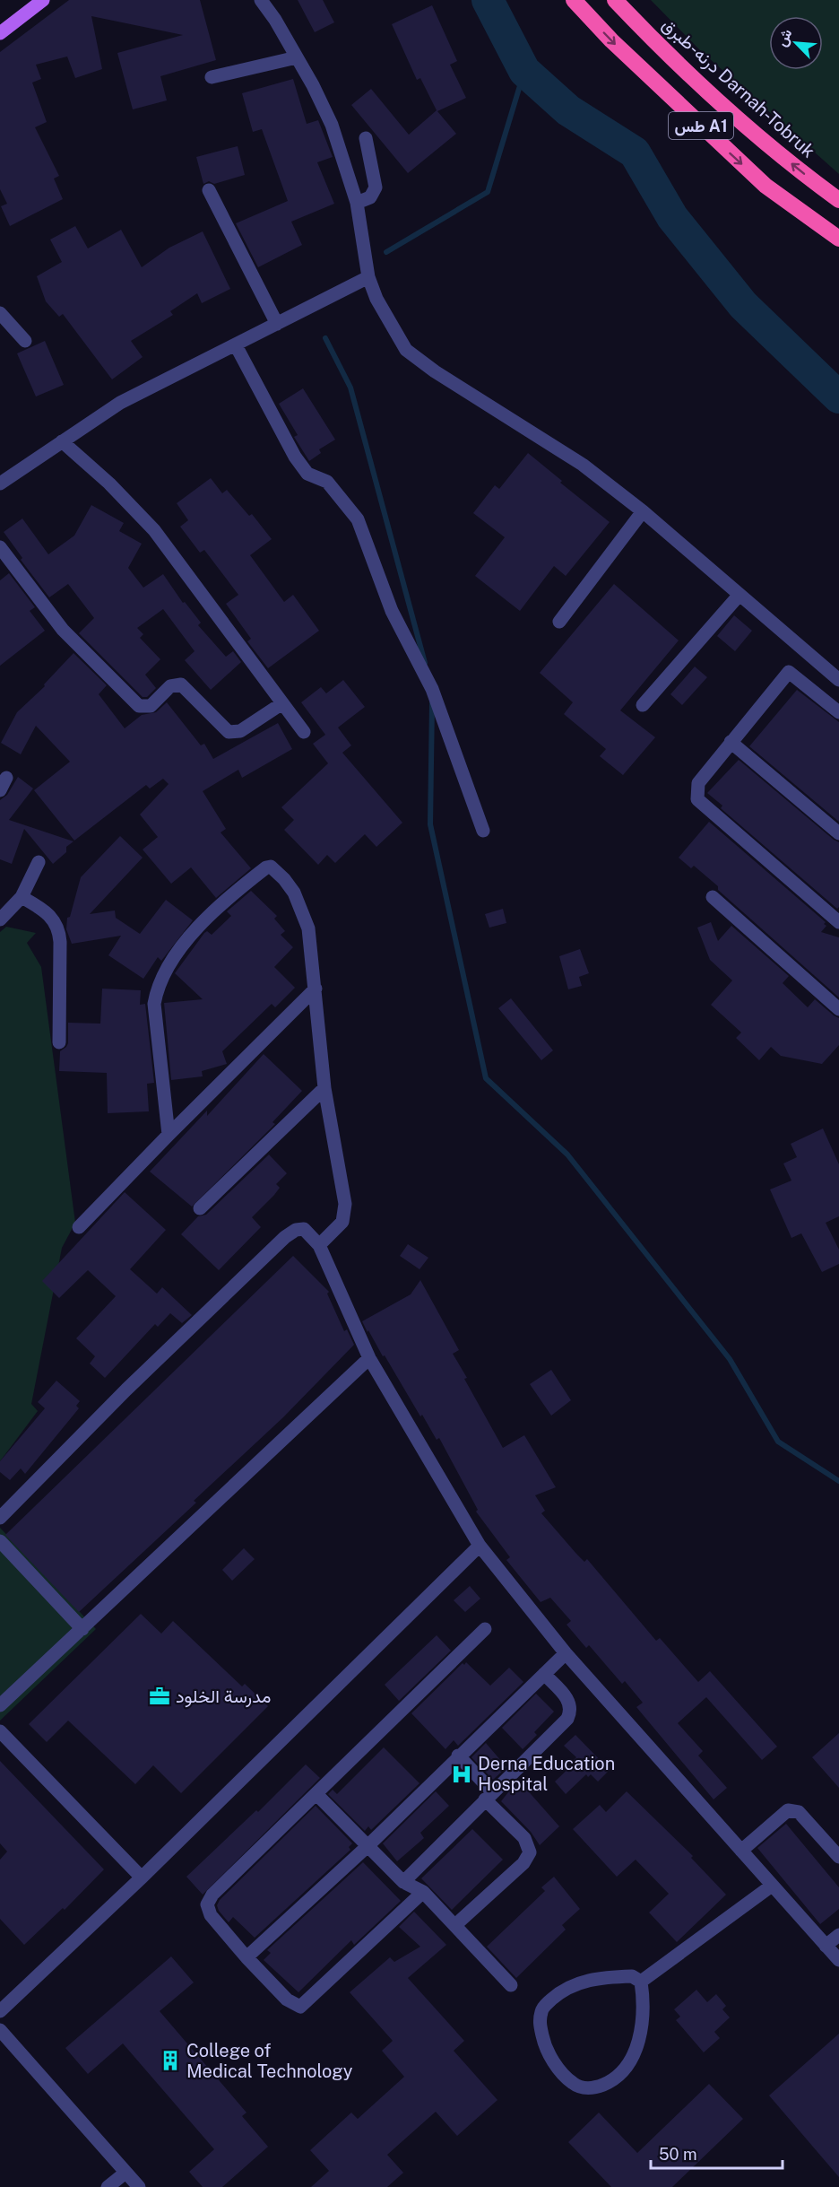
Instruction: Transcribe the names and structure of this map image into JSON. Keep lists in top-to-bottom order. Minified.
{"streets":{"highway":["درنه-طبرق Darnah-Tobruk","طس A1"]},"places":{"office":["مدرسة الخلود"],"hospital":["Derna Education Hospital"],"building":["College of Medical Technology"]},"scale_bar":"50 m","north":"top left"}
